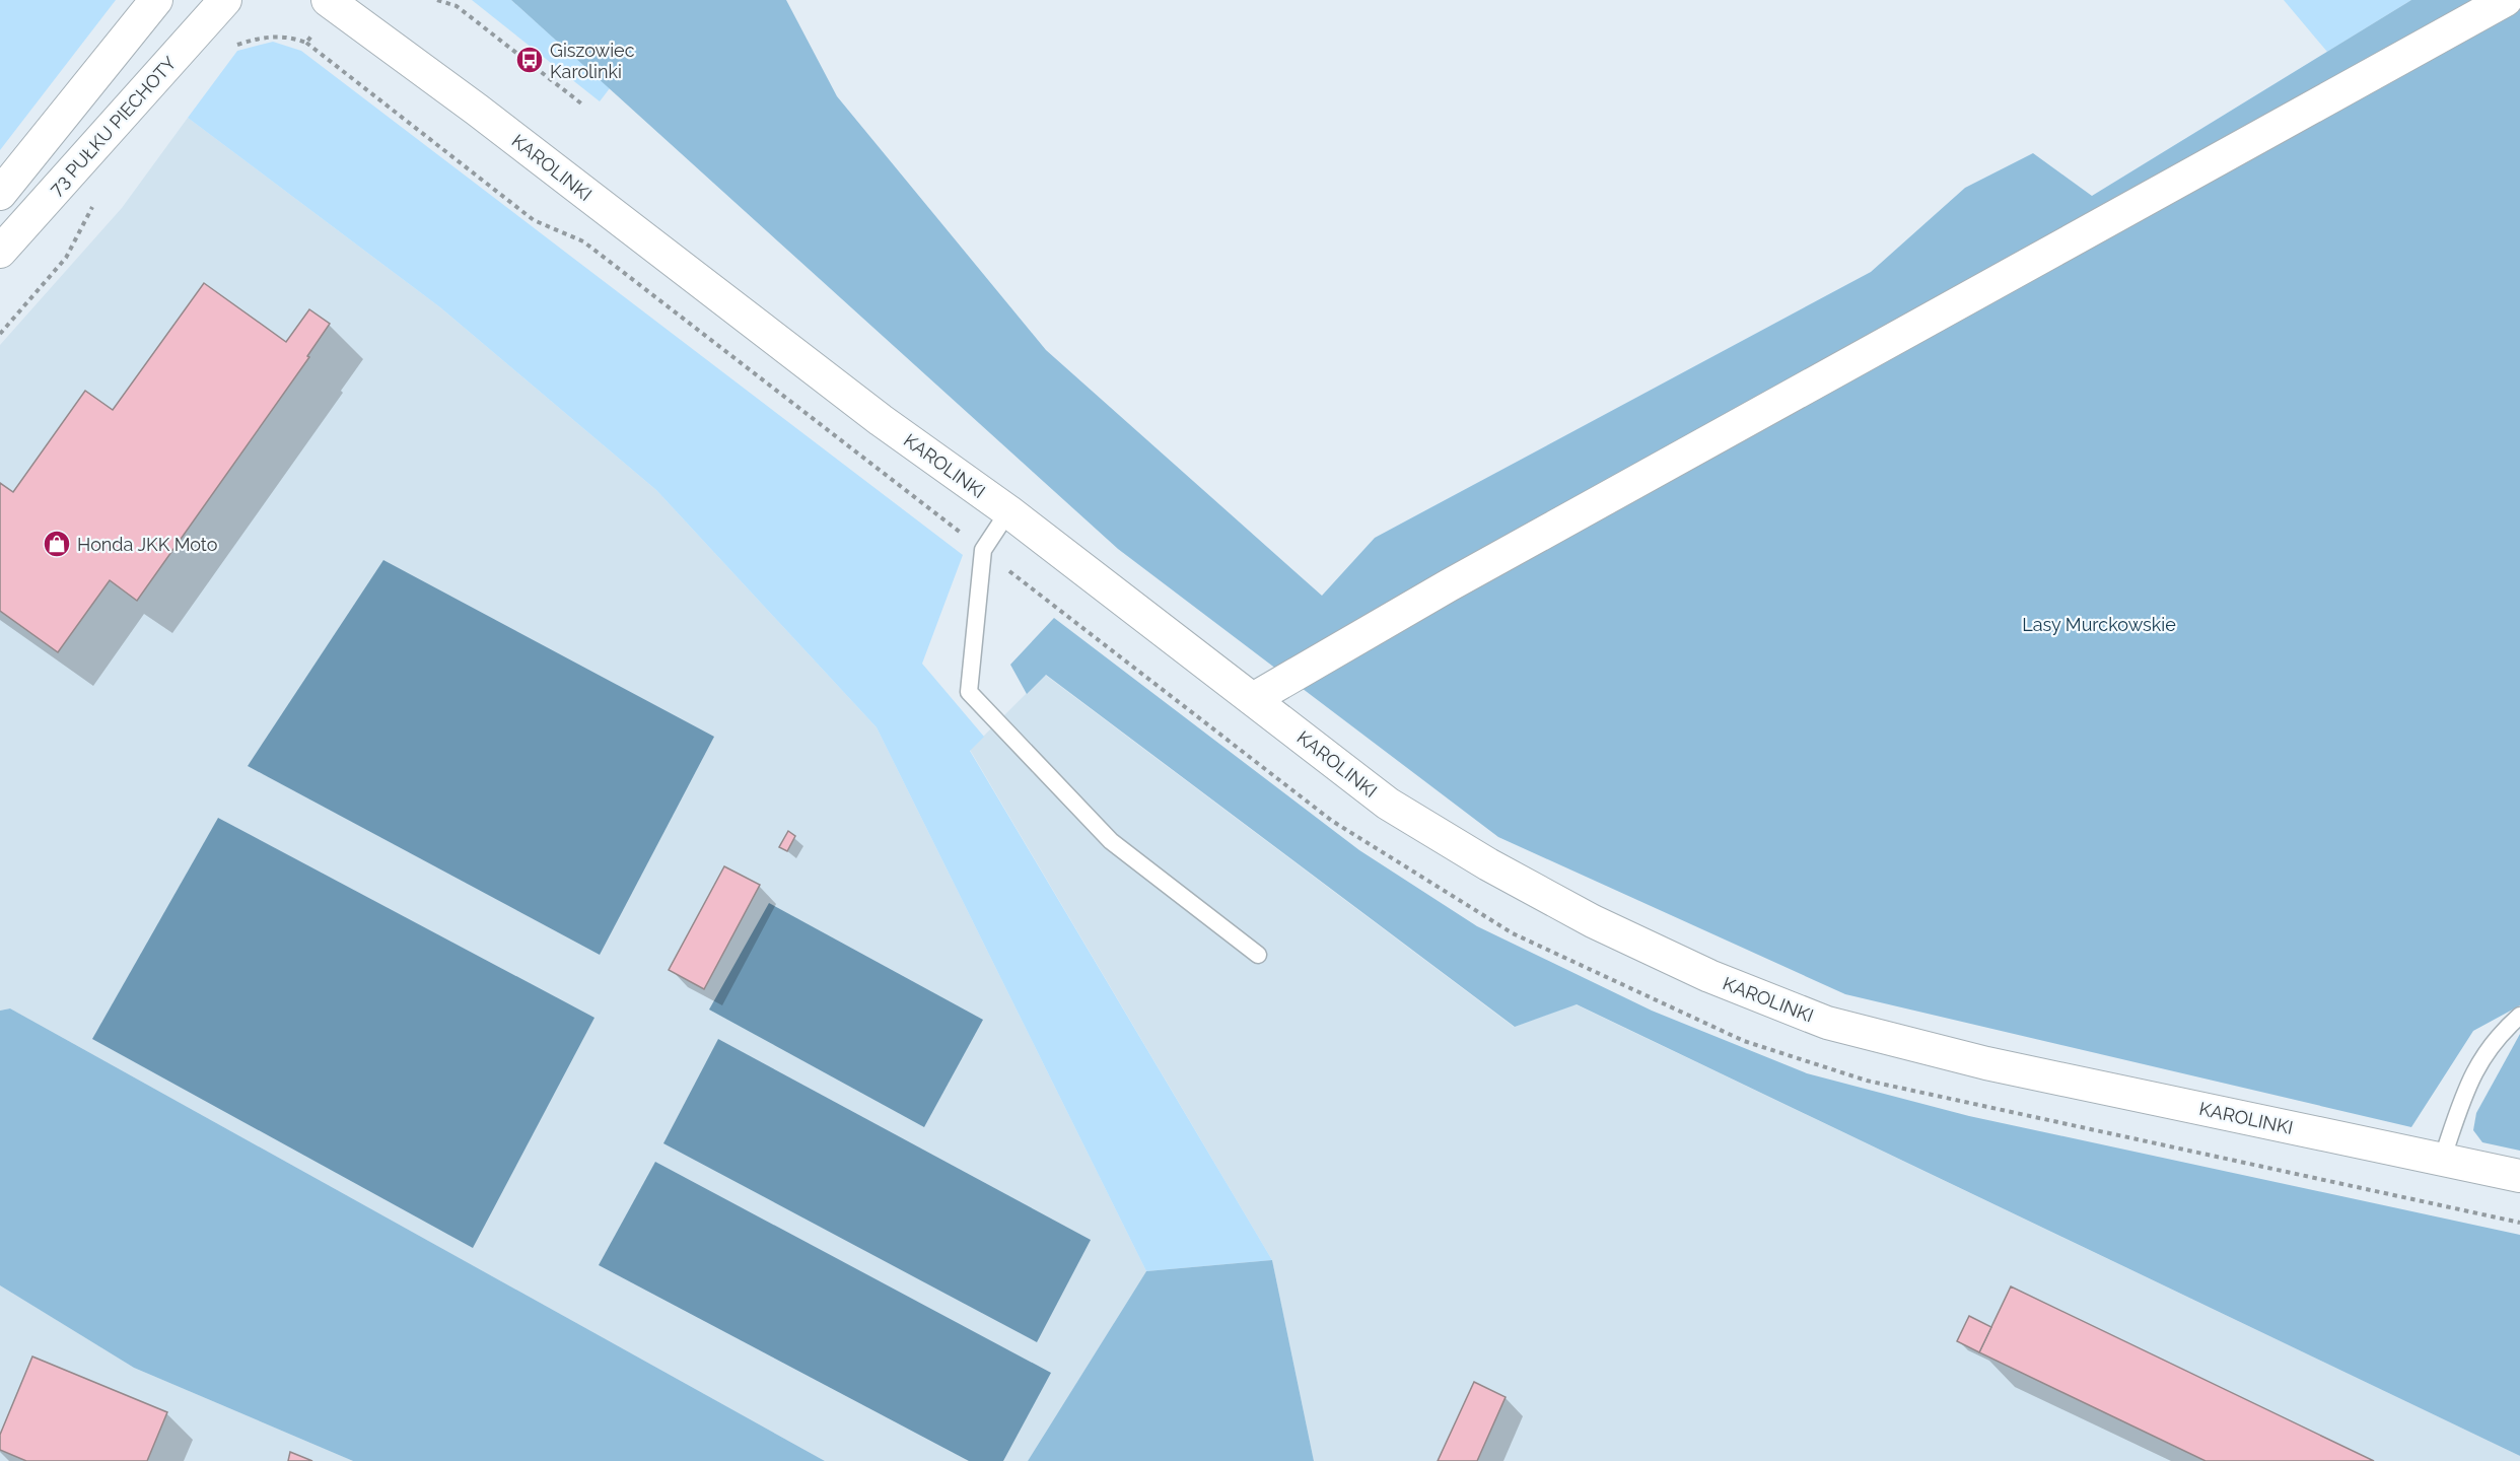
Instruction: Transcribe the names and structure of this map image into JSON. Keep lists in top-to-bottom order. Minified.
{"streets":{"street":["73 PUŁKU PIECHOTY","KAROLINKI"]},"parks":["Lasy Murckowskie"],"places":{"bus stop":["Giszowiec Karolinki"],"shop":["Honda JKK Moto"]}}
